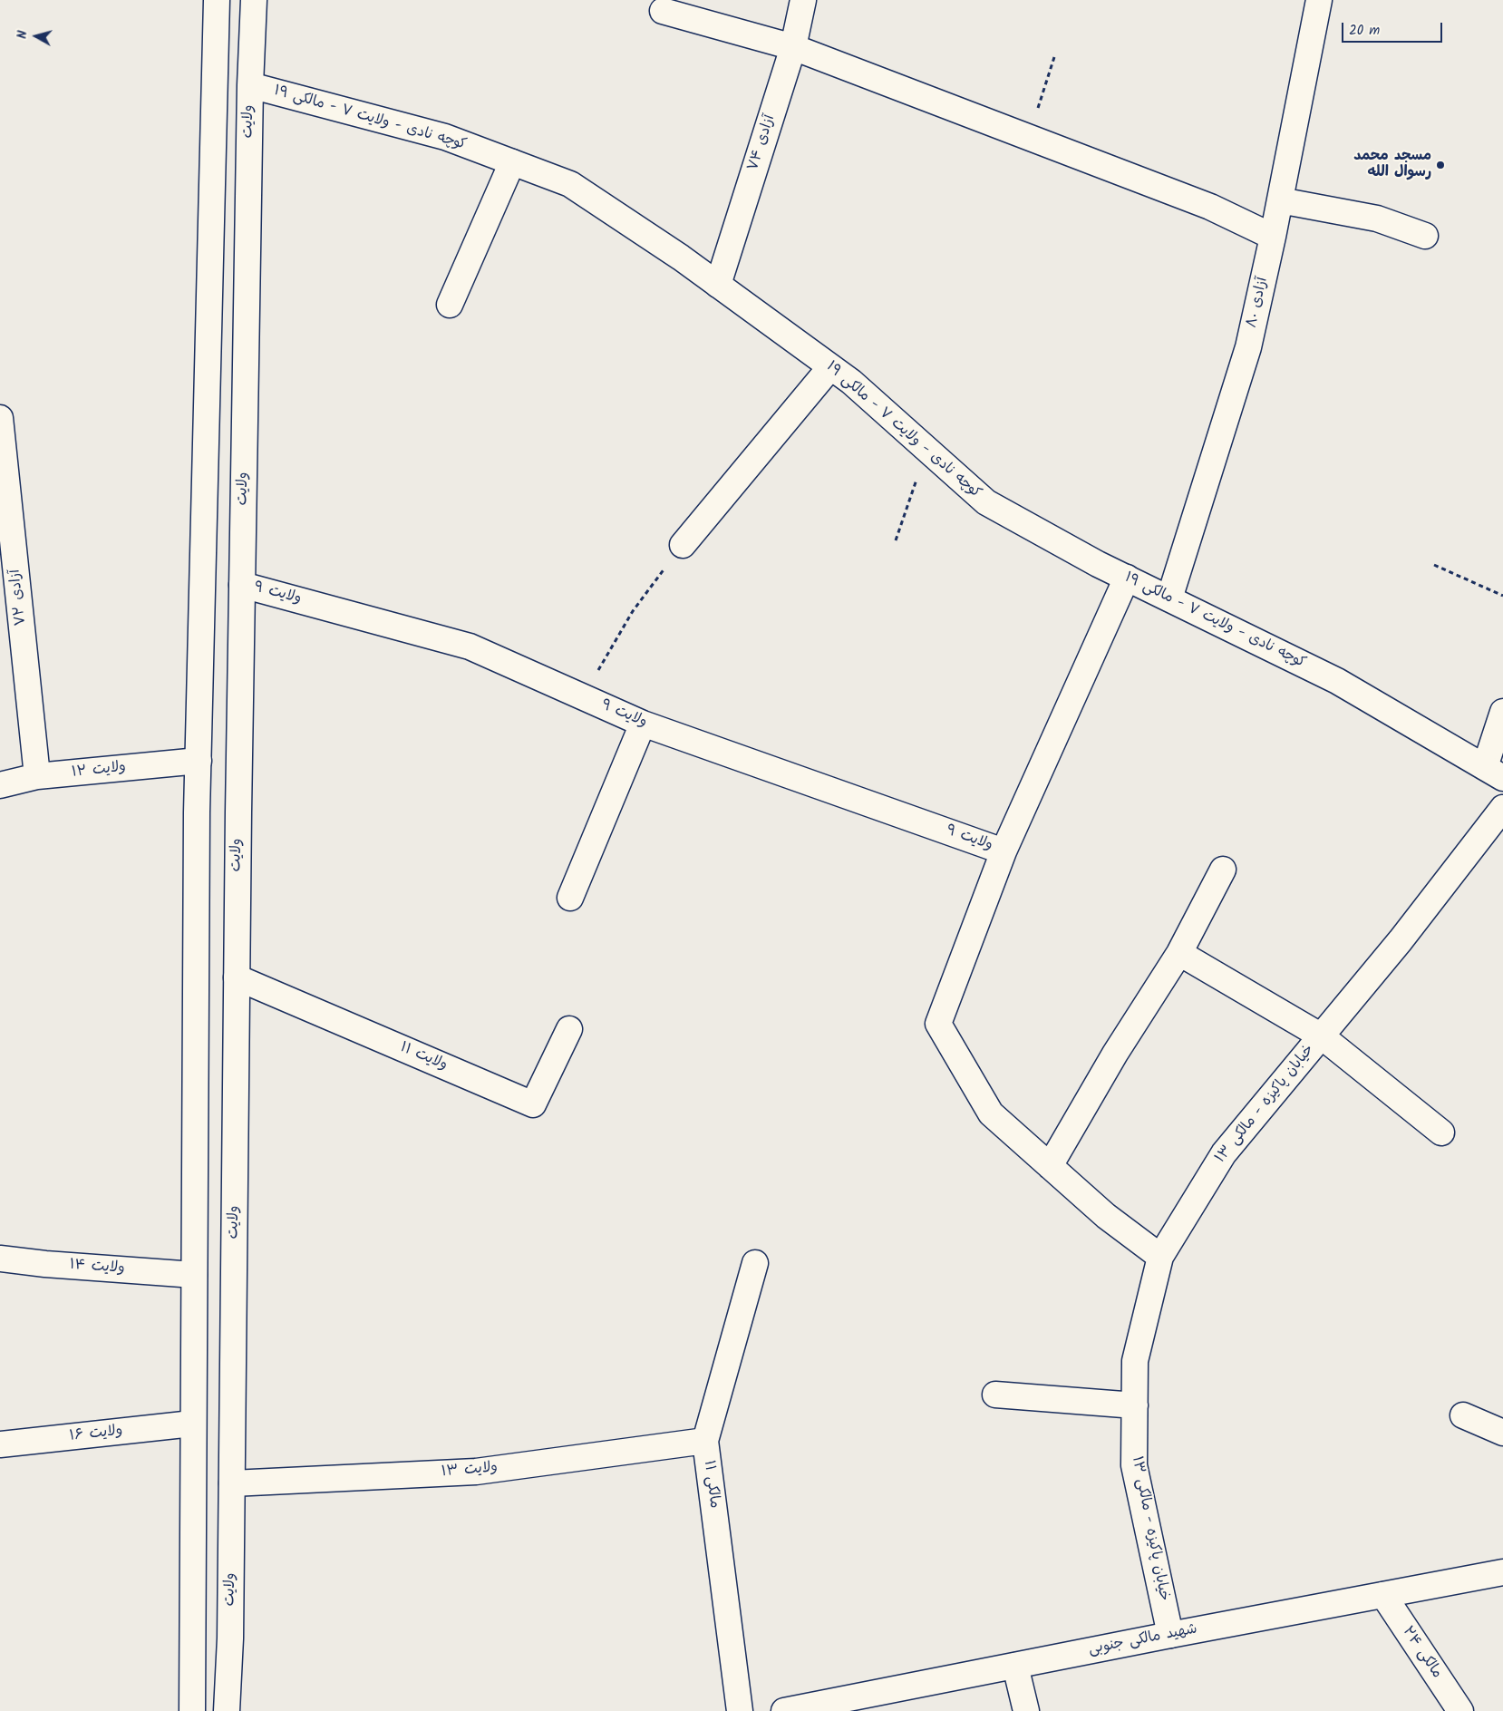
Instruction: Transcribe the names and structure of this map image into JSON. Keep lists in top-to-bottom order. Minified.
{"streets":{"street":["کوچه نادی - ولایت ۷ - مالکی ۱۹","ولایت","آزادی ۷۴","آزادی ۸۰","ولایت ۹","آزادی ۷۲","ولایت ۱۲","ولایت ۱۱","خیابان پاکیزه - مالکی ۱۳","ولایت ۱۴","ولایت ۱۶","ولایت ۱۳","مالکی ۱۱","شهید مالکی جنوبی","مالکی ۲۴"]},"crossings":[["کوچه نادی - ولایت ۷ - مالکی ۱۹","ولایت"],["کوچه نادی - ولایت ۷ - مالکی ۱۹","آزادی ۷۴"],["کوچه نادی - ولایت ۷ - مالکی ۱۹","آزادی ۸۰"],["ولایت","ولایت ۹"],["ولایت","ولایت ۱۱"],["ولایت","ولایت ۱۳"],["آزادی ۷۲","ولایت ۱۲"],["خیابان پاکیزه - مالکی ۱۳","شهید مالکی جنوبی"],["ولایت ۱۳","مالکی ۱۱"],["شهید مالکی جنوبی","مالکی ۲۴"]],"places":["مسجد محمد رسوال الله"],"scale_bar":"20 m","north":"left"}
